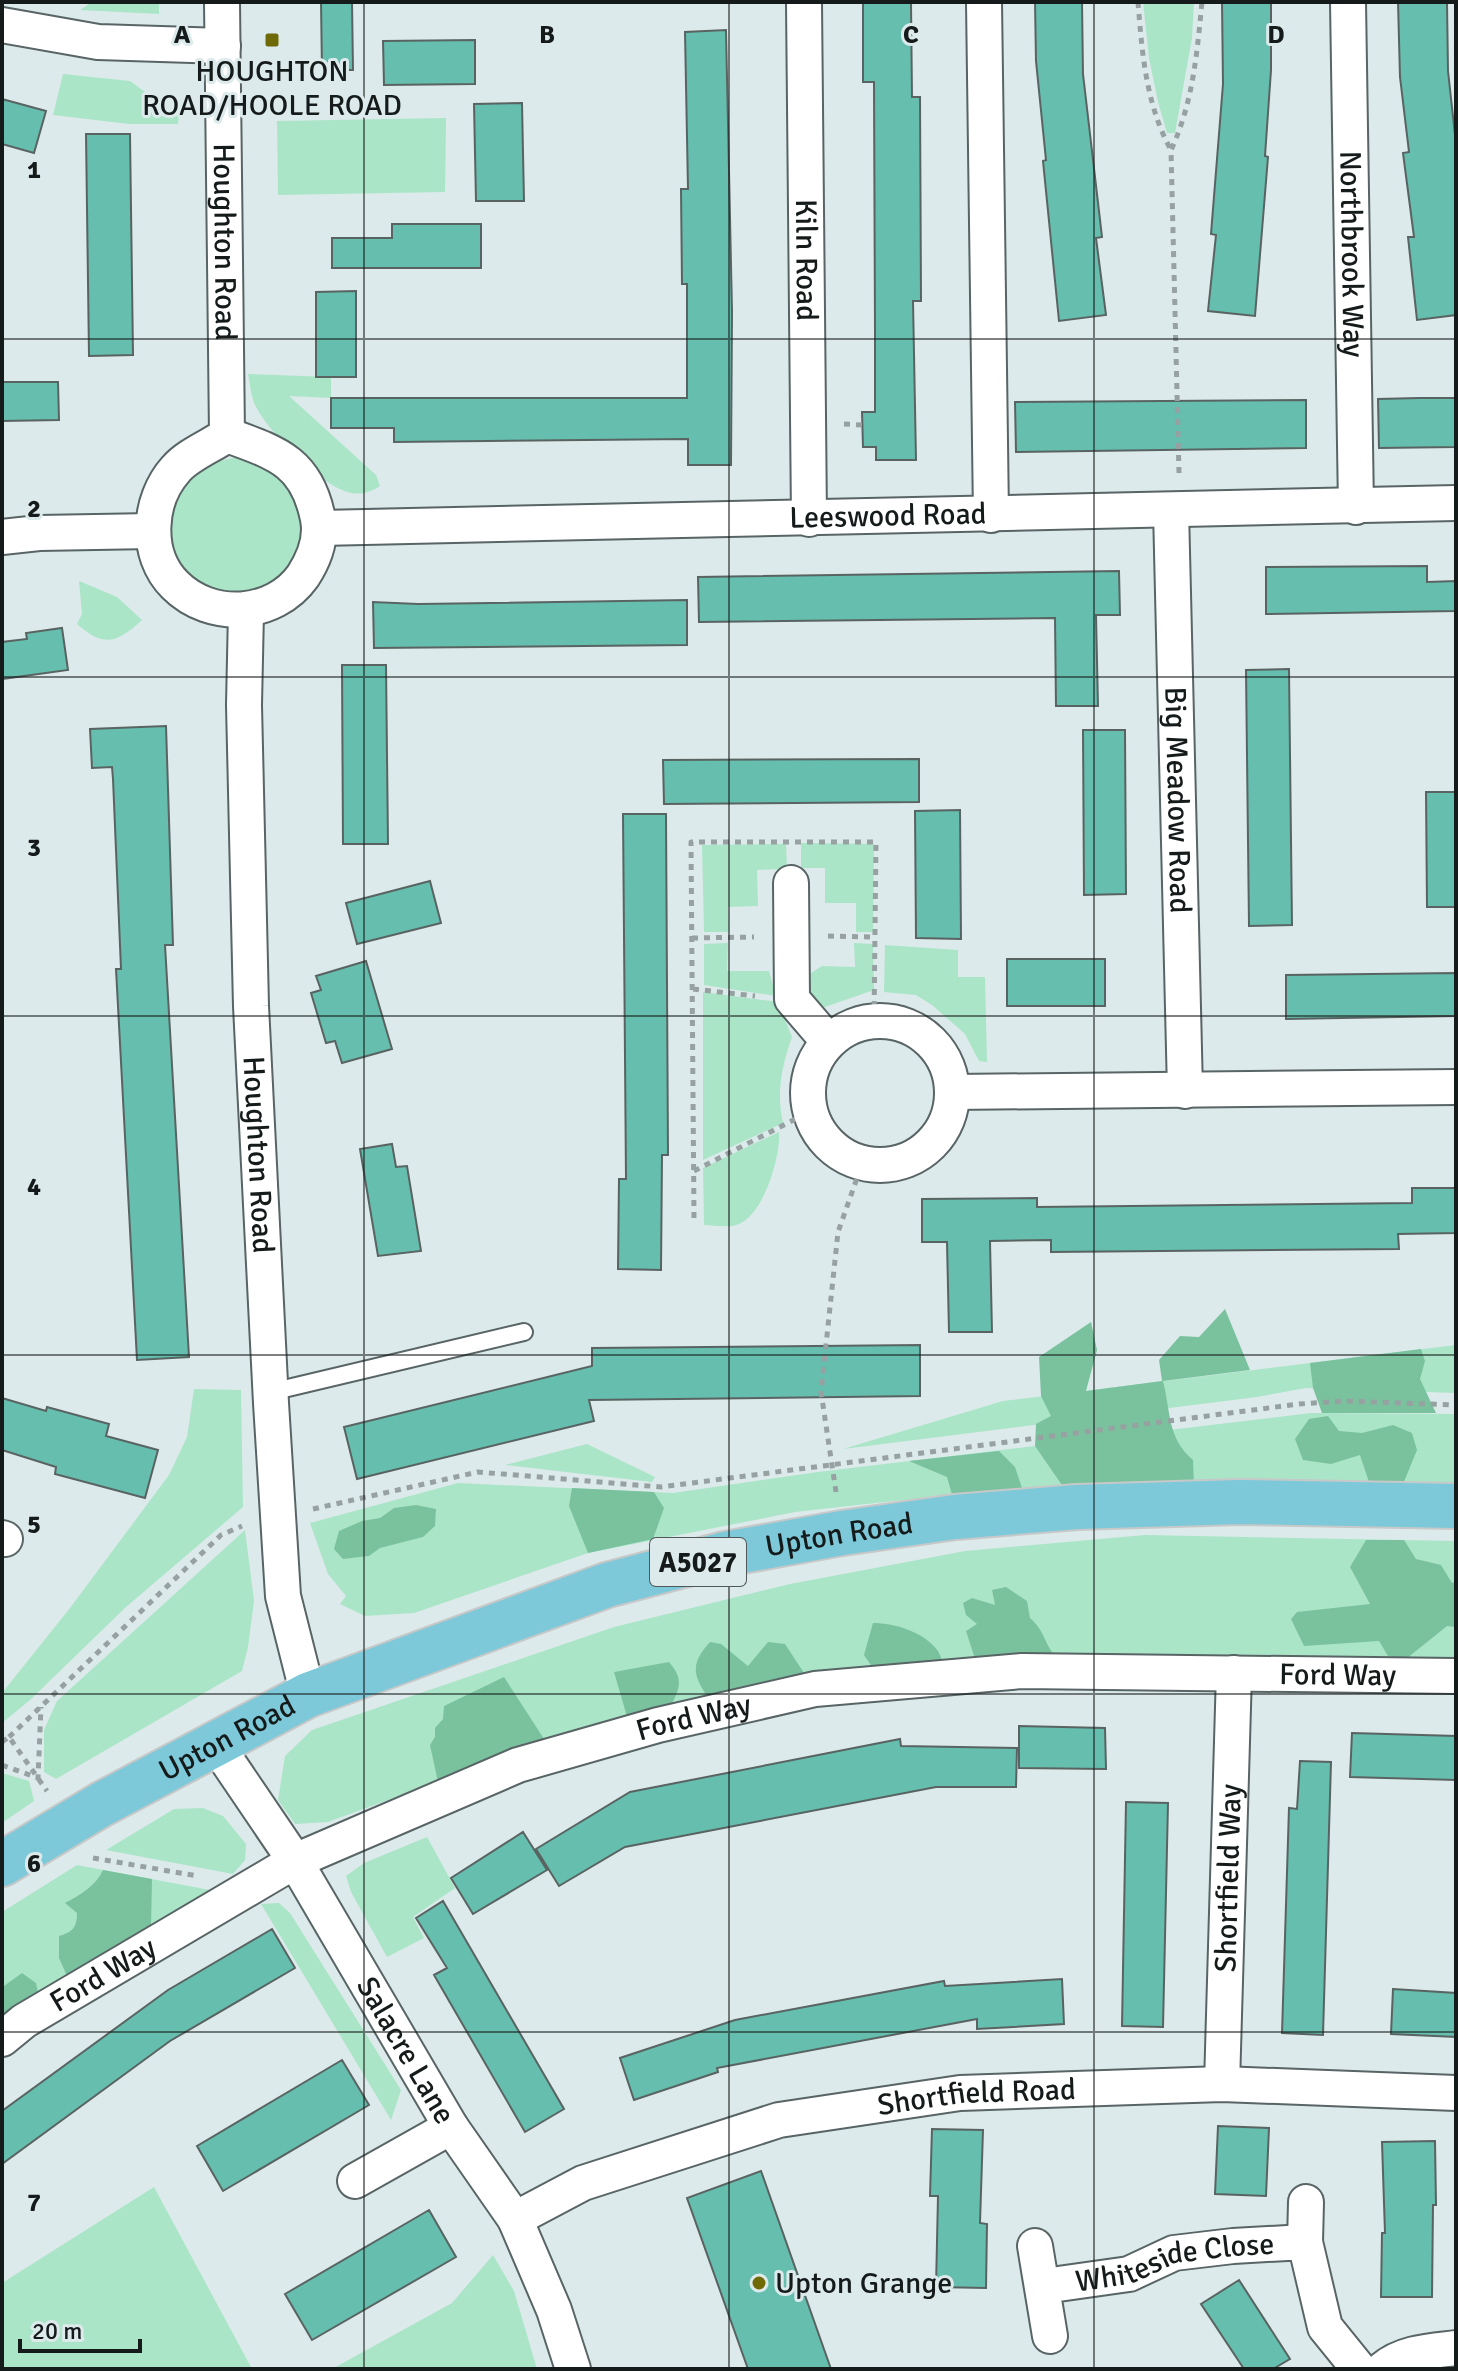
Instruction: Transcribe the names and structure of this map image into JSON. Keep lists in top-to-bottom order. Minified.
{"streets":{"main road":["Upton Road","A5027"],"street":["Houghton Road","Northbrook Way","Kiln Road","Leeswood Road","Big Meadow Road","Ford Way","Shortfield Way","Salacre Lane","Shortfield Road","Whiteside Close"]},"crossings":[["Houghton Road","Leeswood Road"],["Houghton Road","Upton Road"],["Northbrook Way","Leeswood Road"],["Kiln Road","Leeswood Road"],["Leeswood Road","Big Meadow Road"],["Upton Road","Salacre Lane"],["Ford Way","Shortfield Way"],["Ford Way","Salacre Lane"],["Shortfield Way","Shortfield Road"],["Salacre Lane","Shortfield Road"]],"places":{"transit":["HOUGHTON ROAD/HOOLE ROAD"],"other":["Upton Grange"]},"scale_bar":"20 m","grid":{"columns":["A","B","C","D"],"rows":["1","2","3","4","5","6","7"]}}
